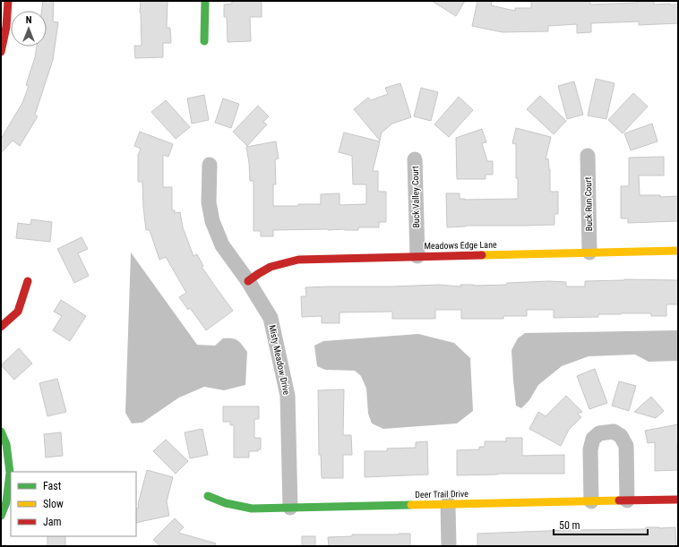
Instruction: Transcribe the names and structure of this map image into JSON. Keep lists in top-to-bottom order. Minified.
{"streets":{"street":["Buck Valley Court","Buck Run Court","Meadows Edge Lane","Misty Meadow Drive","Deer Trail Drive"]},"crossings":[["Buck Valley Court","Meadows Edge Lane"],["Buck Run Court","Meadows Edge Lane"],["Meadows Edge Lane","Misty Meadow Drive"],["Misty Meadow Drive","Deer Trail Drive"]],"legend":["Fast","Slow","Jam"],"scale_bar":"50 m","north":"top"}
